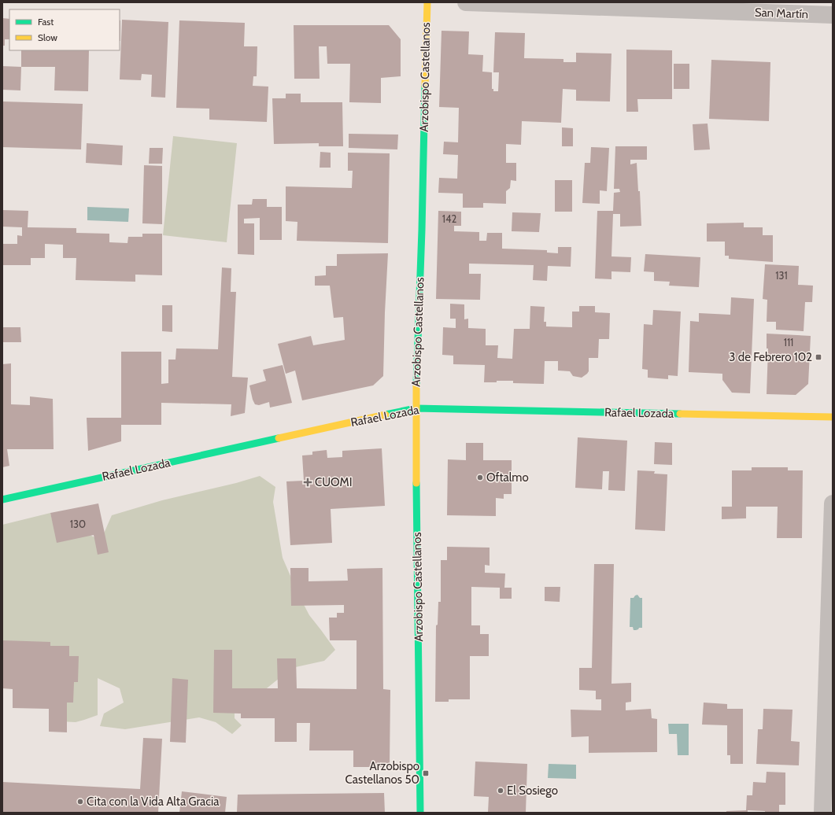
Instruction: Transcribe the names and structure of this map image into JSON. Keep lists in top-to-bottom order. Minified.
{"streets":{"street":["San Martín","Arzobispo Castellanos","Rafael Lozada"]},"crossings":[["Arzobispo Castellanos","Rafael Lozada"]],"places":{"transit":["3 de Febrero 102","Arzobispo Castellanos 50"],"other":["Oftalmo","El Sosiego","Cita con la Vida Alta Gracia"],"health":["CUOMI"]},"house_numbers":["142","131","111","130"],"legend":["Fast","Slow"]}
